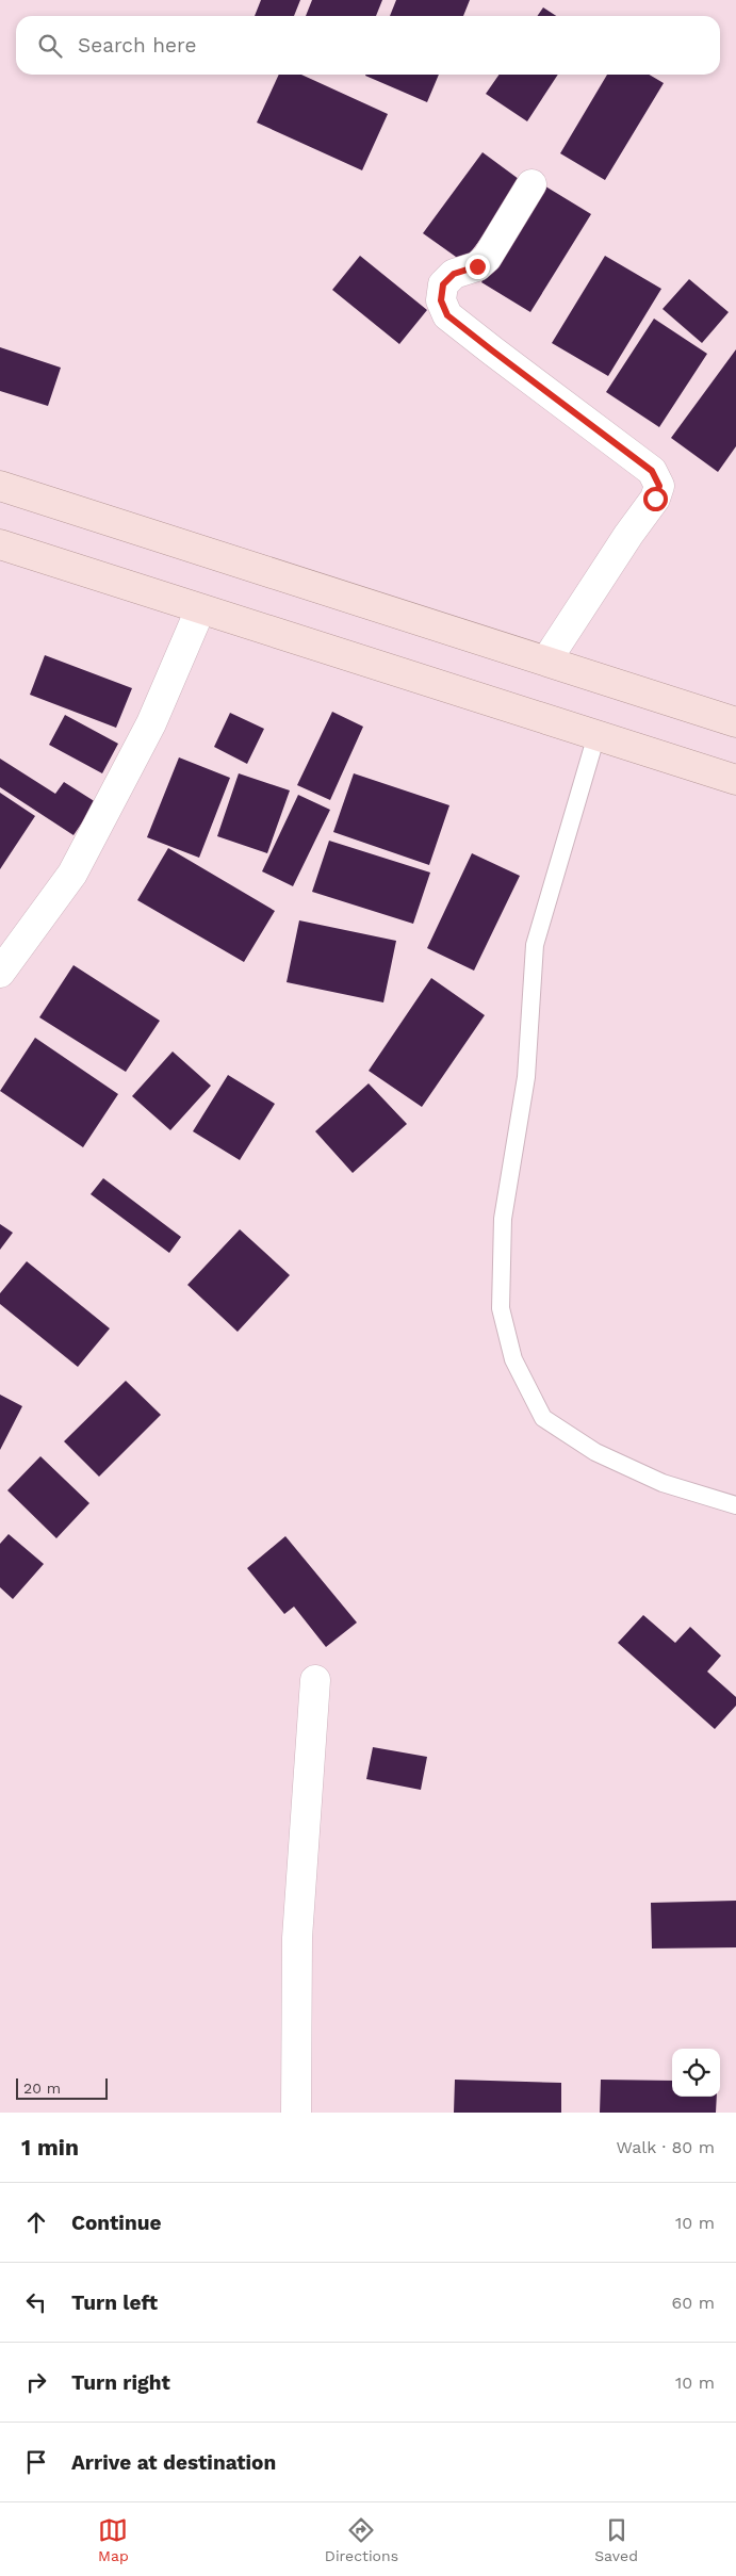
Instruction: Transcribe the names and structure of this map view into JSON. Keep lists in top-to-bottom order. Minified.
{"scale_bar":"20 m","page":{"search":"Search here","scale":"20 m","heading":["1 min","Walk · 80 m"],"list":[["Continue","10 m"],["Turn left","60 m"],["Turn right","10 m"],"Arrive at destination"],"nav":["Map","Directions","Saved"]}}
